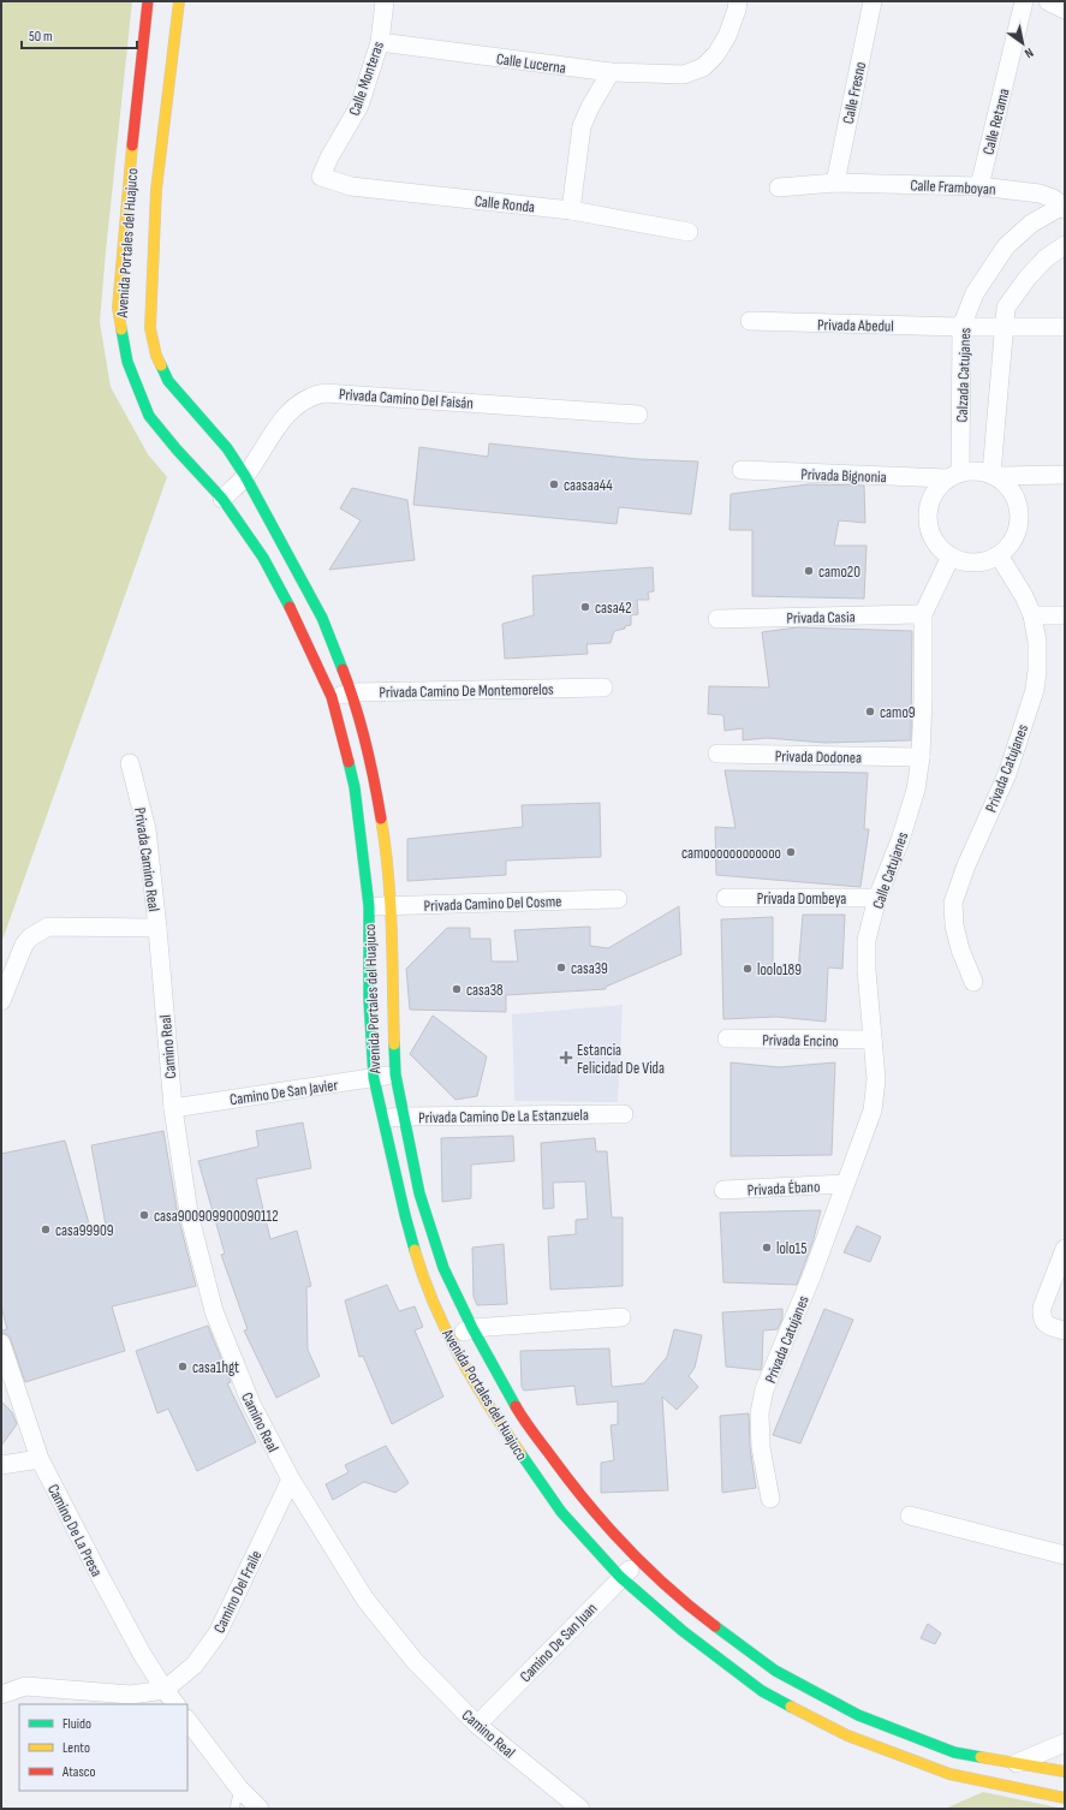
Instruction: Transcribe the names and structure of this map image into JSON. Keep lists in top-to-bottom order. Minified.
{"streets":{"street":["Calle Lucerna","Calle Monteras","Calle Fresno","Calle Retama","Calle Framboyan","Calle Ronda","Avenida Portales del Huajuco","Privada Abedul","Calzada Catujanes","Privada Camino Del Faisán","Privada Bignonia","Privada Casia","Privada Camino De Montemorelos","Privada Dodonea","Privada Catujanes","Privada Camino Real","Calle Catujanes","Privada Dombeya","Privada Camino Del Cosme","Privada Encino","Camino Real","Camino De San Javier","Privada Camino De La Estanzuela","Privada Ébano","Camino De La Presa","Camino Del Fraile","Camino De San Juan"]},"crossings":[["Calle Lucerna","Calle Monteras"],["Calle Monteras","Calle Ronda"],["Calle Fresno","Calle Framboyan"],["Calle Retama","Calle Framboyan"],["Calle Framboyan","Calzada Catujanes"],["Avenida Portales del Huajuco","Privada Camino Del Faisán"],["Avenida Portales del Huajuco","Privada Camino De Montemorelos"],["Avenida Portales del Huajuco","Privada Camino Del Cosme"],["Avenida Portales del Huajuco","Camino De San Javier"],["Avenida Portales del Huajuco","Privada Camino De La Estanzuela"],["Avenida Portales del Huajuco","Camino De San Juan"],["Privada Abedul","Calzada Catujanes"],["Calzada Catujanes","Privada Bignonia"],["Calzada Catujanes","Privada Catujanes"],["Calzada Catujanes","Calle Catujanes"],["Privada Bignonia","Privada Catujanes"],["Privada Bignonia","Calle Catujanes"],["Privada Casia","Calle Catujanes"],["Privada Dodonea","Calle Catujanes"],["Privada Catujanes","Calle Catujanes"],["Privada Catujanes","Privada Ébano"],["Privada Camino Real","Camino Real"],["Calle Catujanes","Privada Dombeya"],["Calle Catujanes","Privada Encino"],["Calle Catujanes","Privada Ébano"],["Camino Real","Camino De San Javier"],["Camino Real","Camino Del Fraile"],["Camino Real","Camino De San Juan"],["Camino De La Presa","Camino Del Fraile"]],"places":{"other":["caasaa44","camo20","casa42","camo9","camoooooooooooo","casa39","loolo189","casa38","casa900909900090112","casa99909","lolo15","casa1hgt"],"health":["Estancia Felicidad De Vida"]},"legend":["Fluido","Lento","Atasco"],"scale_bar":"50 m","north":"bottom right"}
